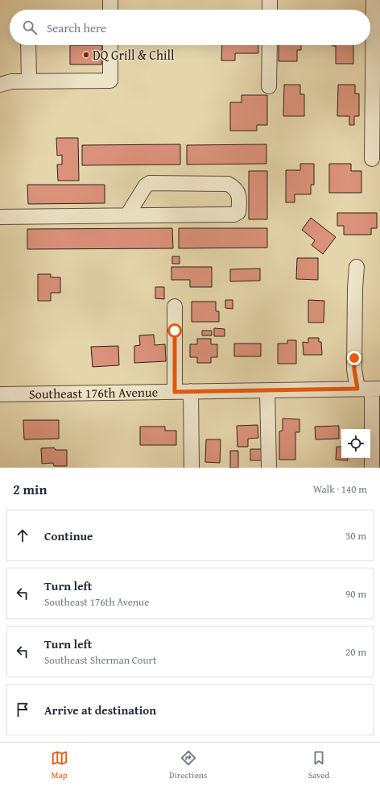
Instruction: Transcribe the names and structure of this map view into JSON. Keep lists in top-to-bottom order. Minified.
{"streets":{"street":["Southeast 176th Avenue"]},"places":["DQ Grill & Chill"],"page":{"search":"Search here","heading":["2 min","Walk · 140 m"],"list":[["Continue","30 m"],["Turn left","Southeast 176th Avenue","90 m"],["Turn left","Southeast Sherman Court","20 m"],"Arrive at destination"],"nav":["Map","Directions","Saved"]}}
